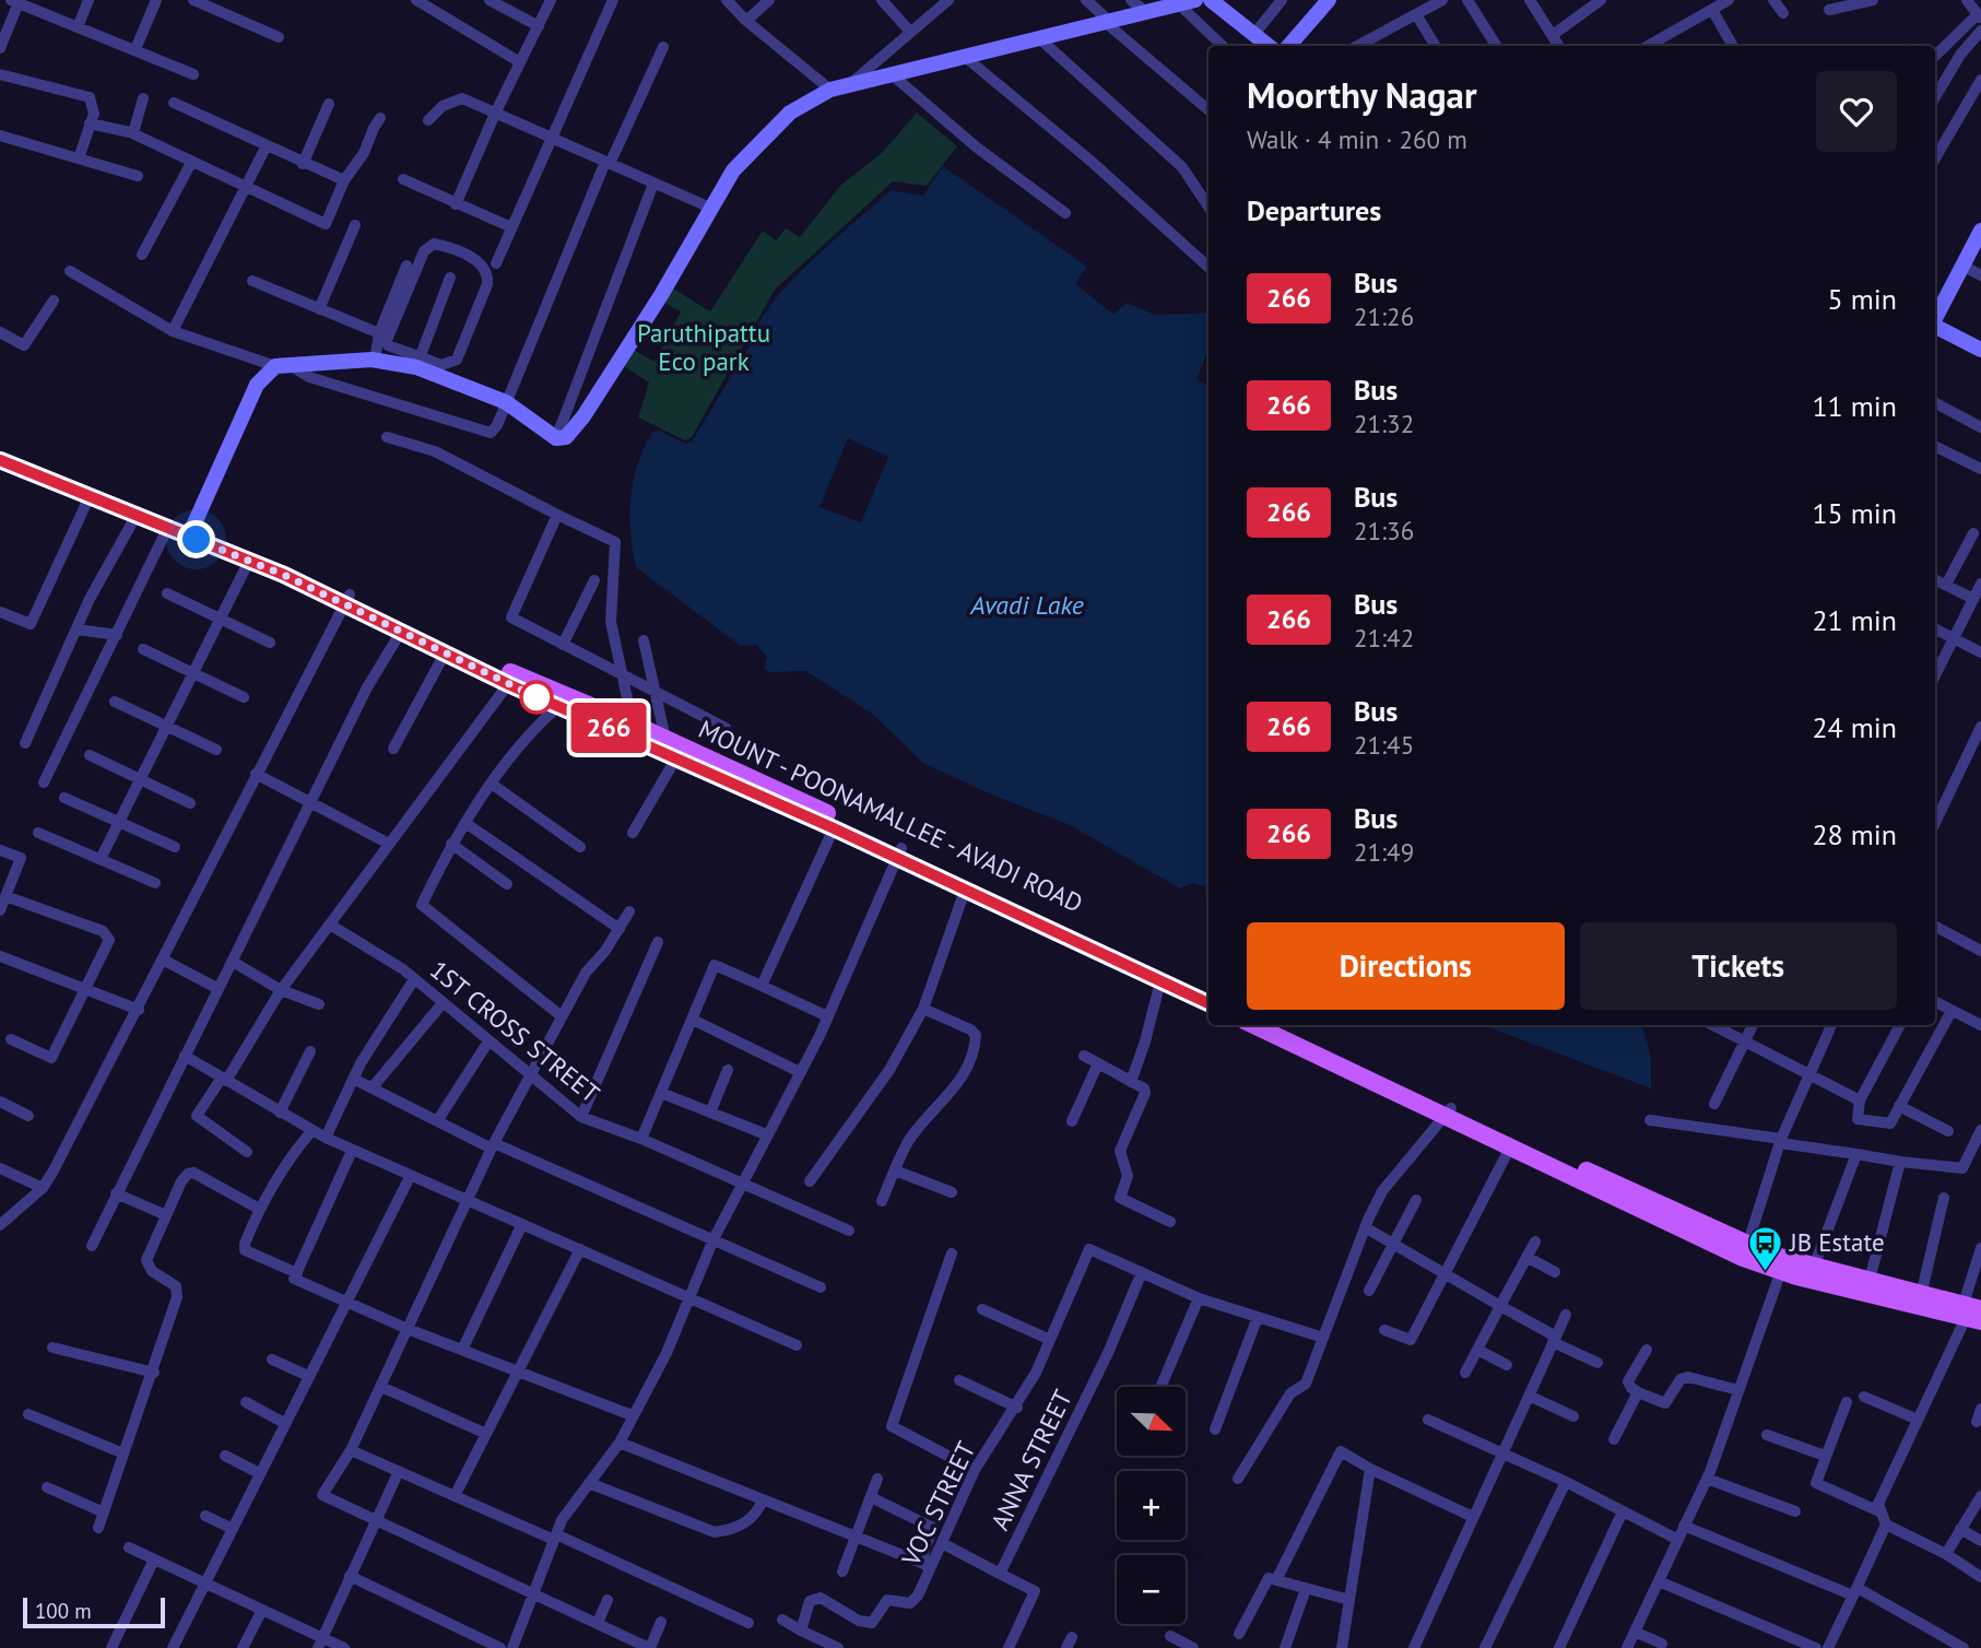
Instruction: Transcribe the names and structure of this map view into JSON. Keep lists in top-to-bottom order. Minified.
{"streets":{"main road":["MOUNT - POONAMALLEE - AVADI ROAD"],"street":["1ST CROSS STREET","ANNA STREET","VOC STREET"]},"crossings":[["ANNA STREET","VOC STREET"]],"water":["Avadi Lake"],"parks":["Paruthipattu Eco park"],"places":{"bus stop":["JB Estate"]},"lines":["bus line 266"],"scale_bar":"100 m","north":"bottom right","page":{"on_map":"266","heading":[["Moorthy Nagar","Walk · 4 min · 260 m"],"Departures"],"list":[{"mark":"266","name":"Bus","note":"21:26","value":"5 min"},{"mark":"266","name":"Bus","note":"21:32","value":"11 min"},{"mark":"266","name":"Bus","note":"21:36","value":"15 min"},{"mark":"266","name":"Bus","note":"21:42","value":"21 min"},{"mark":"266","name":"Bus","note":"21:45","value":"24 min"},{"mark":"266","name":"Bus","note":"21:49","value":"28 min"}],"buttons":["Directions","Tickets"],"map_buttons":["+","−"],"scale":"100 m"}}
